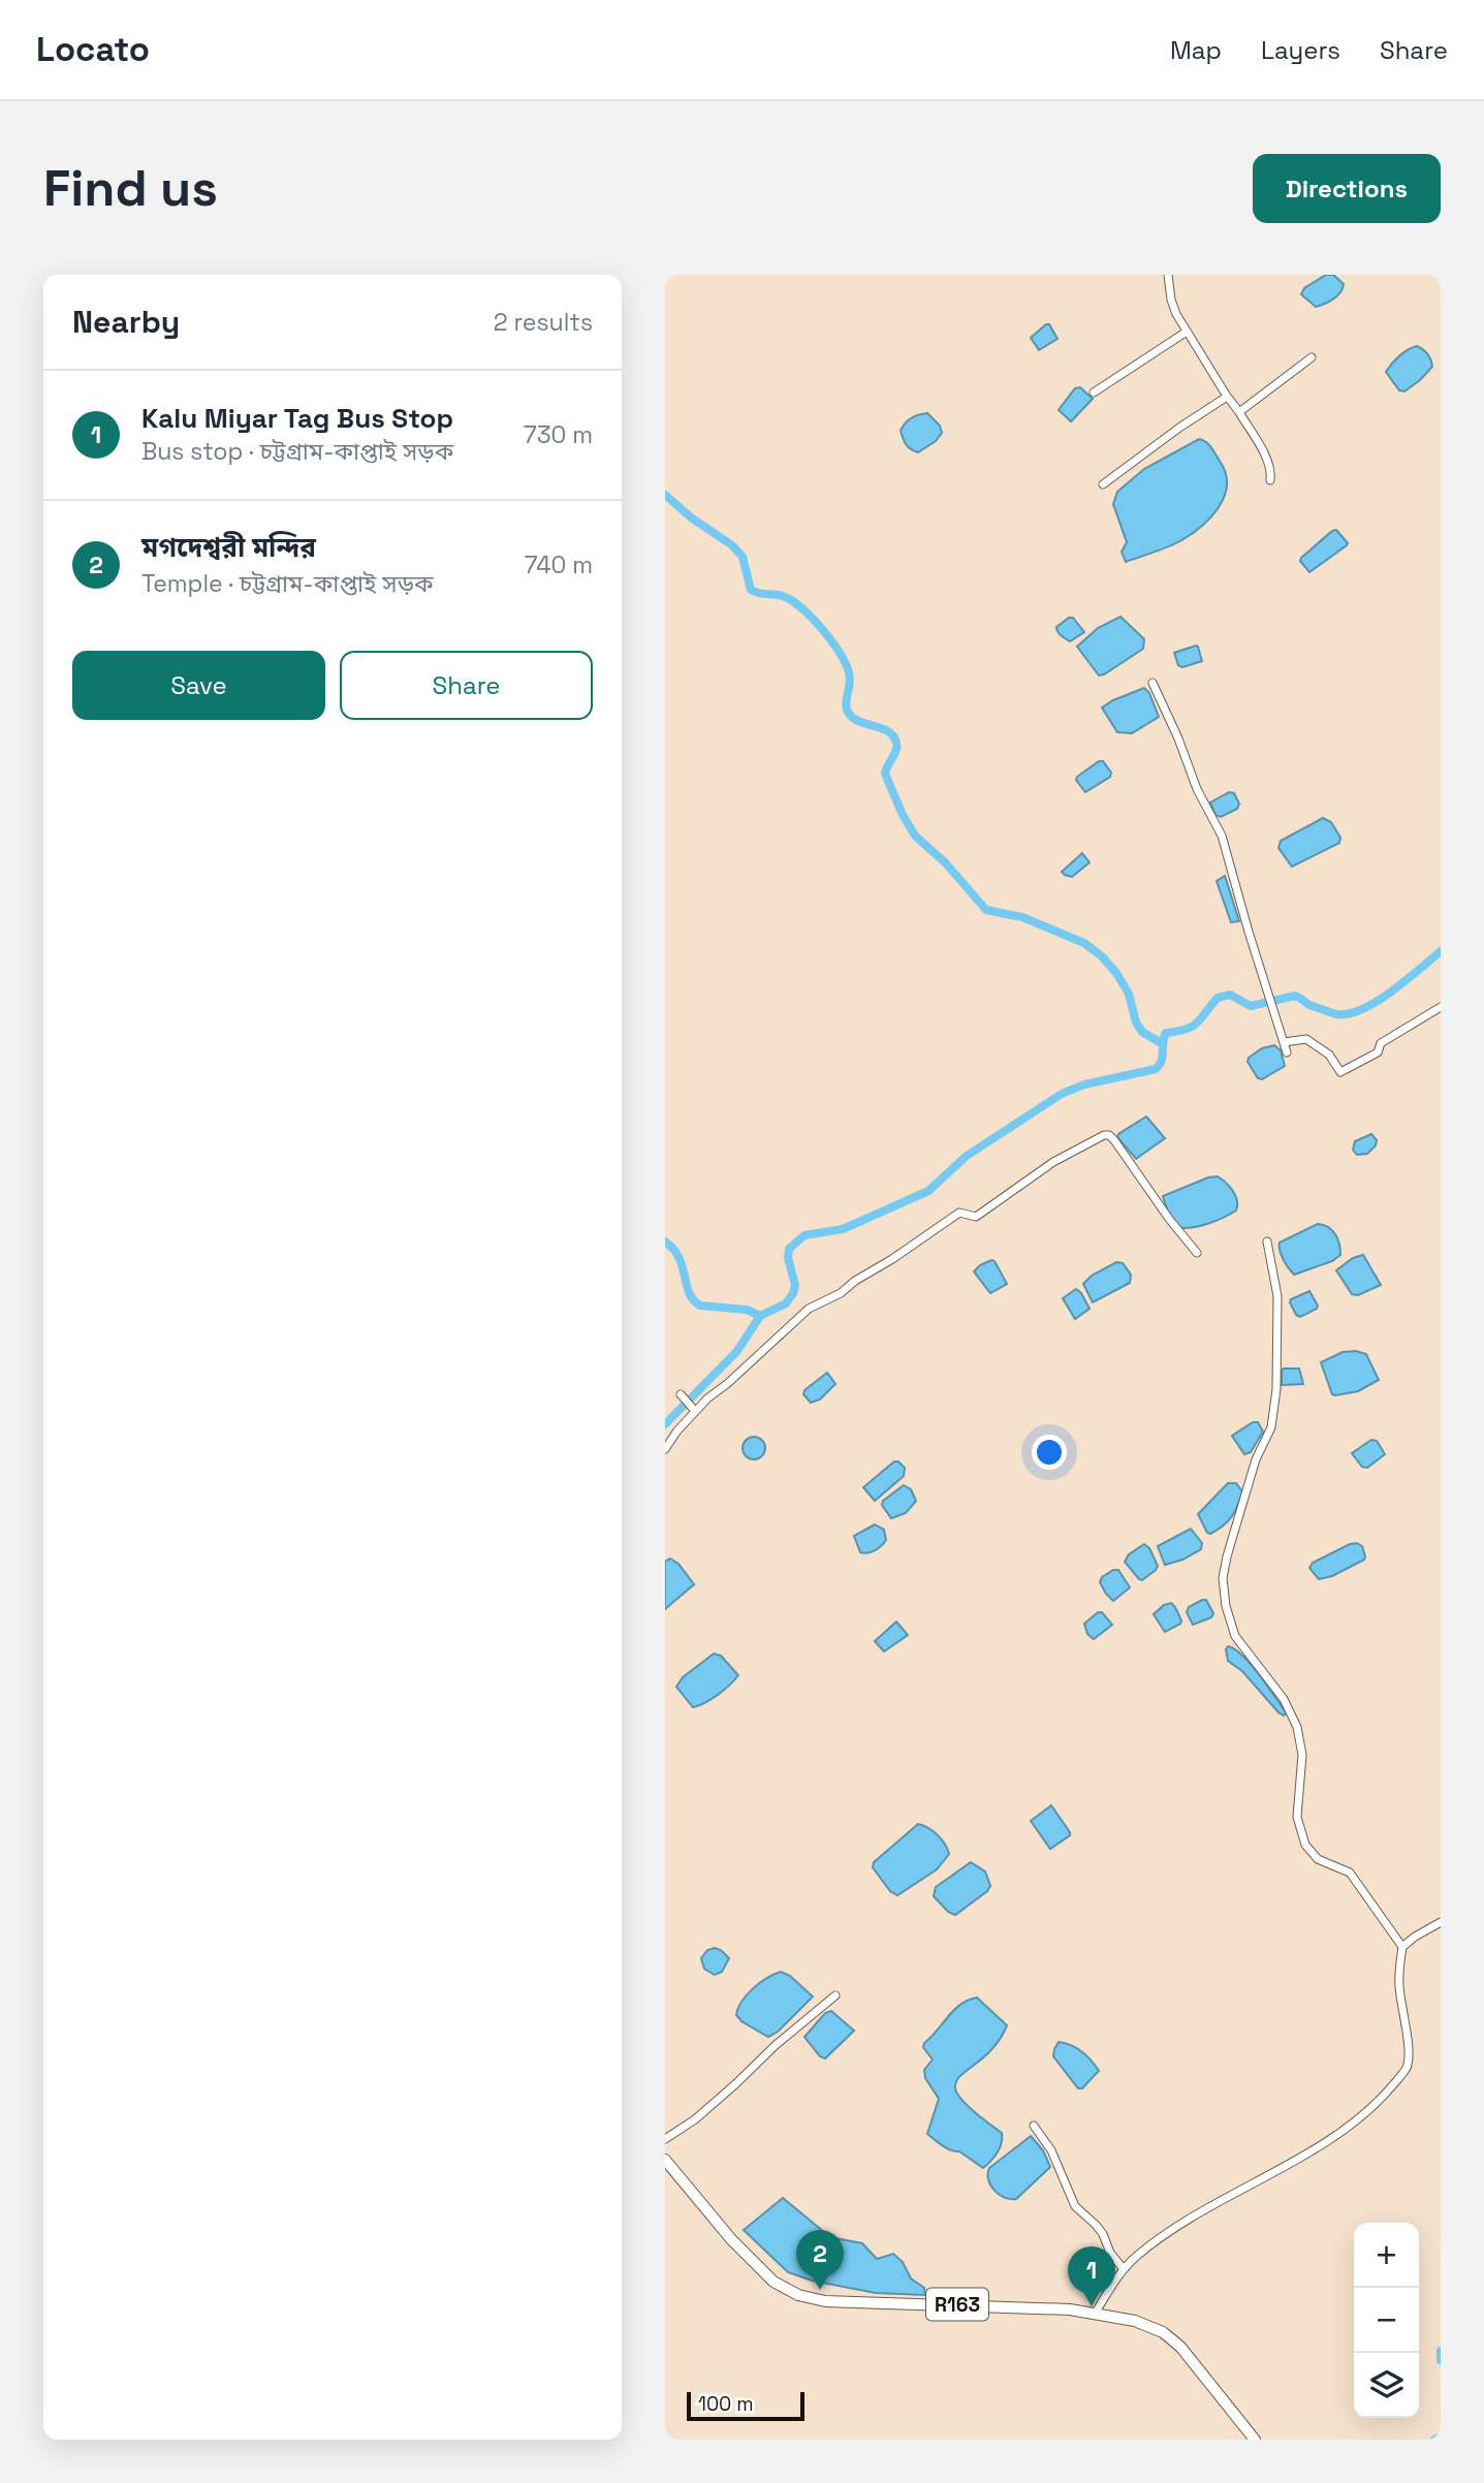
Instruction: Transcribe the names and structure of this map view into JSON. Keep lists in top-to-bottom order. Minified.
{"streets":{"main road":["R163"]},"scale_bar":"100 m","page":{"header":"Locato","nav":["Map","Layers","Share"],"buttons":["Directions",["Save","Share"]],"title":"Find us","heading":["Nearby","2 results"],"list":[{"mark":"1","name":"Kalu Miyar Tag Bus Stop","note":"Bus stop · চট্টগ্রাম-কাপ্তাই সড়ক","value":"730 m"},{"mark":"2","name":"মগদেশ্বরী মন্দির","note":"Temple · চট্টগ্রাম-কাপ্তাই সড়ক","value":"740 m"}],"map_buttons":["+","−"],"pins":["2","1"],"scale":"100 m"}}
